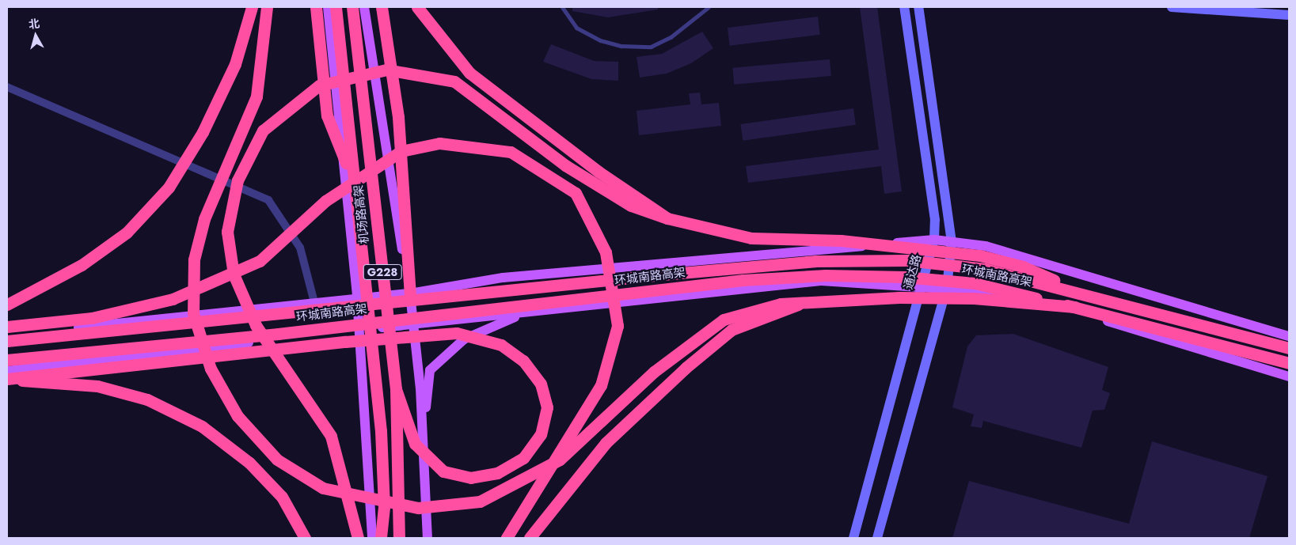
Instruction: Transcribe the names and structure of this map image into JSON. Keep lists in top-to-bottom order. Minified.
{"streets":{"highway":["机场路高架","G228","环城南路高架"],"street":["通达路"]},"north":"top"}
